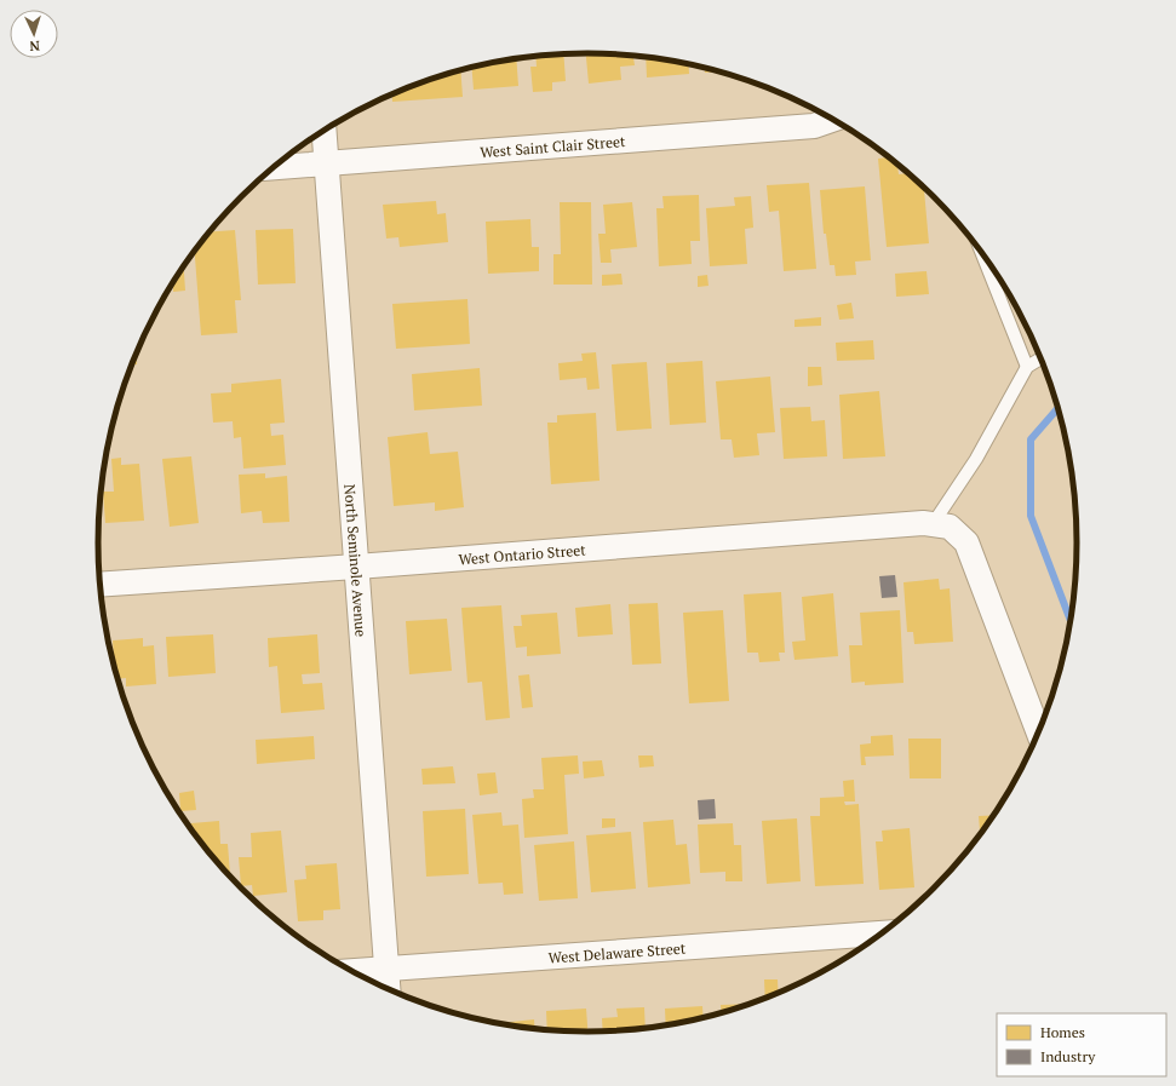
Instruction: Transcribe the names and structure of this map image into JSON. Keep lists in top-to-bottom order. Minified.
{"streets":{"street":["West Saint Clair Street","West Ontario Street","North Seminole Avenue","West Delaware Street"]},"crossings":[["West Saint Clair Street","North Seminole Avenue"],["West Ontario Street","North Seminole Avenue"],["North Seminole Avenue","West Delaware Street"]],"legend":["Homes","Industry"],"north":"bottom"}
